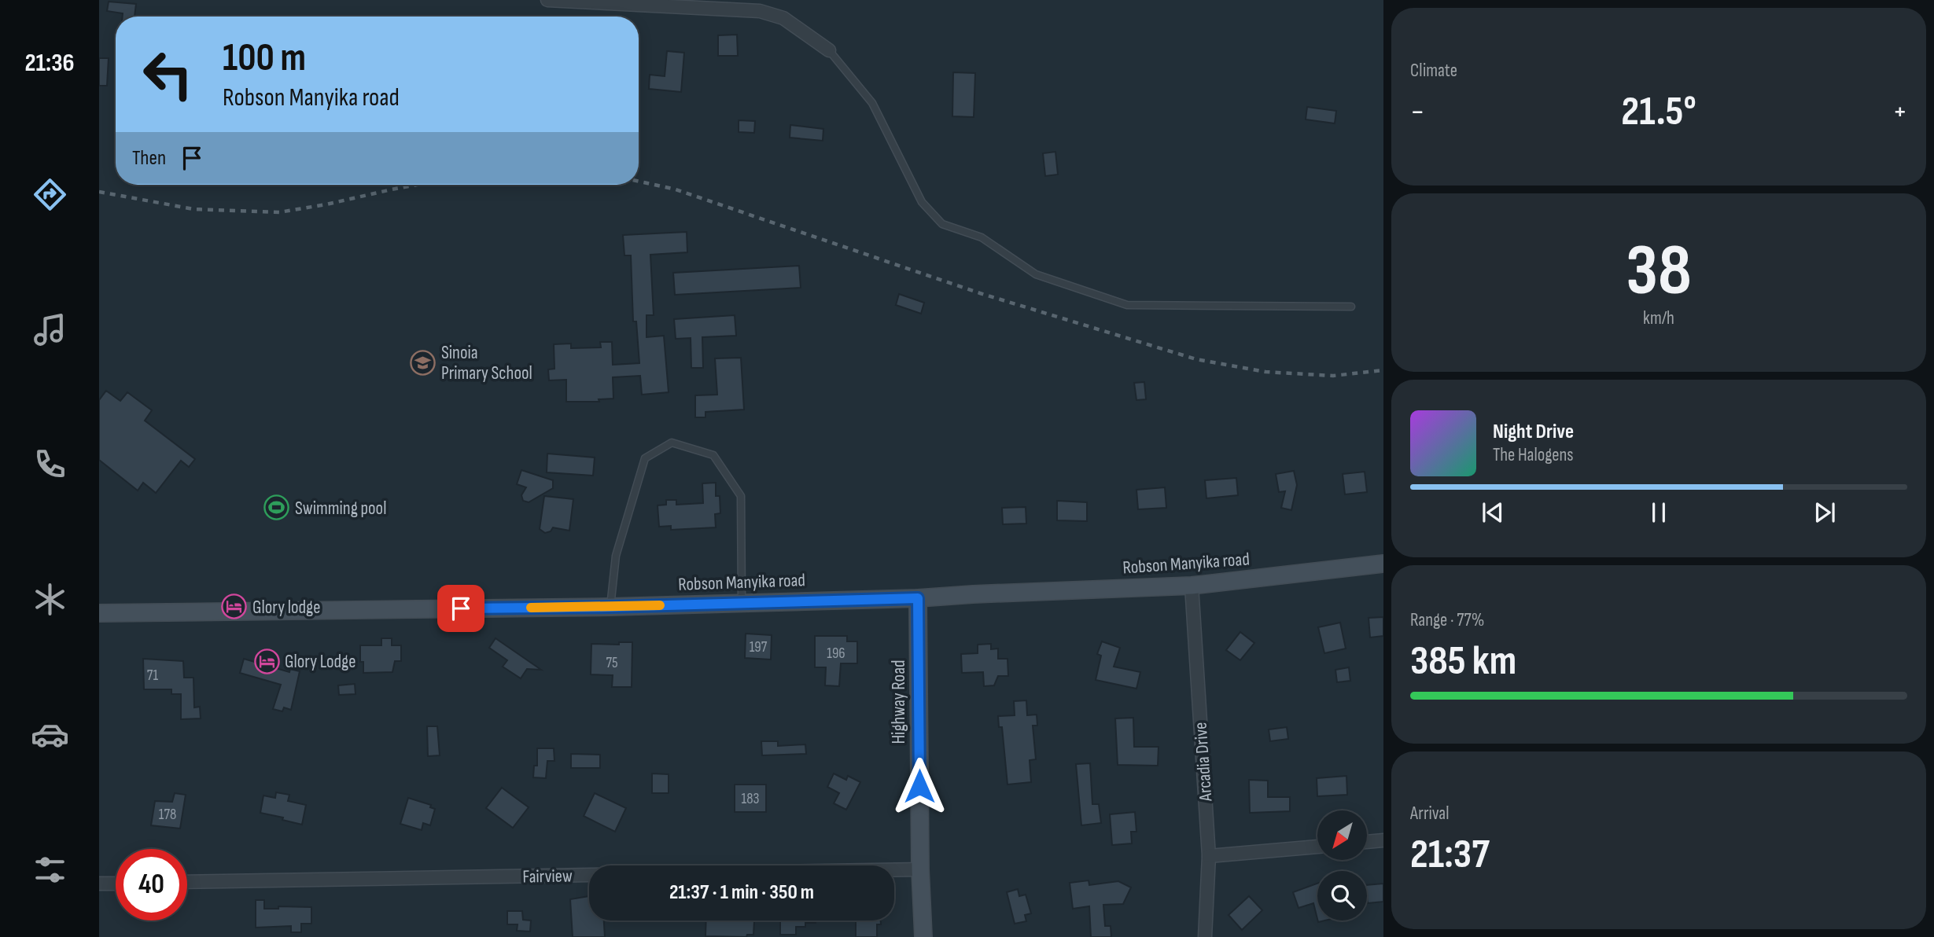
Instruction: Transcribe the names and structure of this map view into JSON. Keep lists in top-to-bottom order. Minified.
{"streets":{"street":["Robson Manyika road","Highway Road","Arcadia Drive","Fairview"]},"crossings":[["Robson Manyika road","Highway Road"],["Robson Manyika road","Arcadia Drive"],["Highway Road","Fairview"]],"places":{"school or university":["Sinoia Primary School"],"sports":["Swimming pool"],"hotel":["Glory lodge","Glory Lodge"]},"house_numbers":["197","196","75","71","183","178"],"north":"bottom left","page":{"tabs":"21:36","tile":["Climate",["38","km/h"],["Range · 77%","385 km"],["Arrival","21:37"]],"turn":["100 m","Robson Manyika road"],"heat":["−","21.5°","+"],"then":"Then","song":["Night Drive","The Halogens"],"limit":"40","trip":"21:37 · 1 min · 350 m"}}
